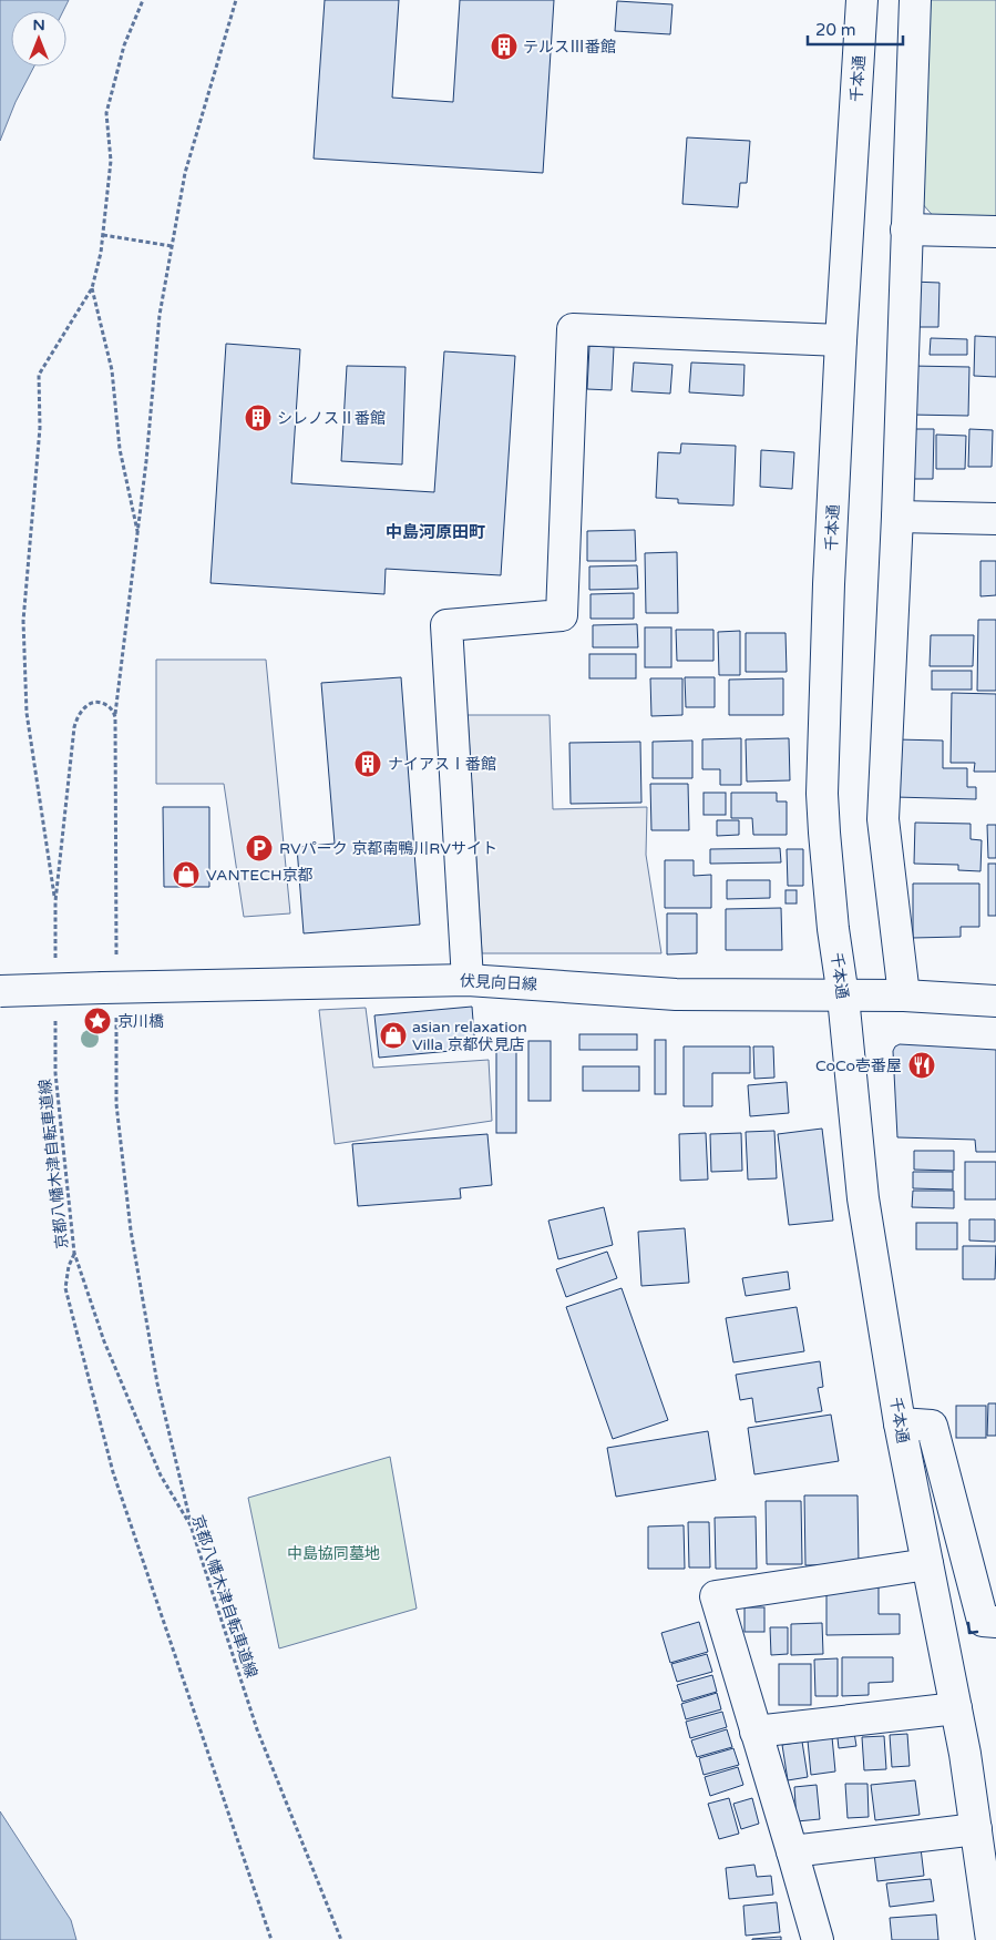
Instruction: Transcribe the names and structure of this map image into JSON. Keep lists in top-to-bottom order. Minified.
{"streets":{"street":["千本通","伏見向日線"],"path":["京都八幡木津自転車道線"]},"crossings":[["千本通","伏見向日線"]],"districts":["中島河原田町"],"parks":["中島協同墓地"],"places":{"building":["テルスⅢ番館","シレノスⅡ番館","ナイアスⅠ番館"],"parking":["RVパーク 京都南鴨川RVサイト"],"shop":["VANTECH京都","asian relaxation Villa 京都伏見店"],"place":["京川橋"],"restaurant":["CoCo壱番屋"]},"scale_bar":"20 m","north":"top"}
